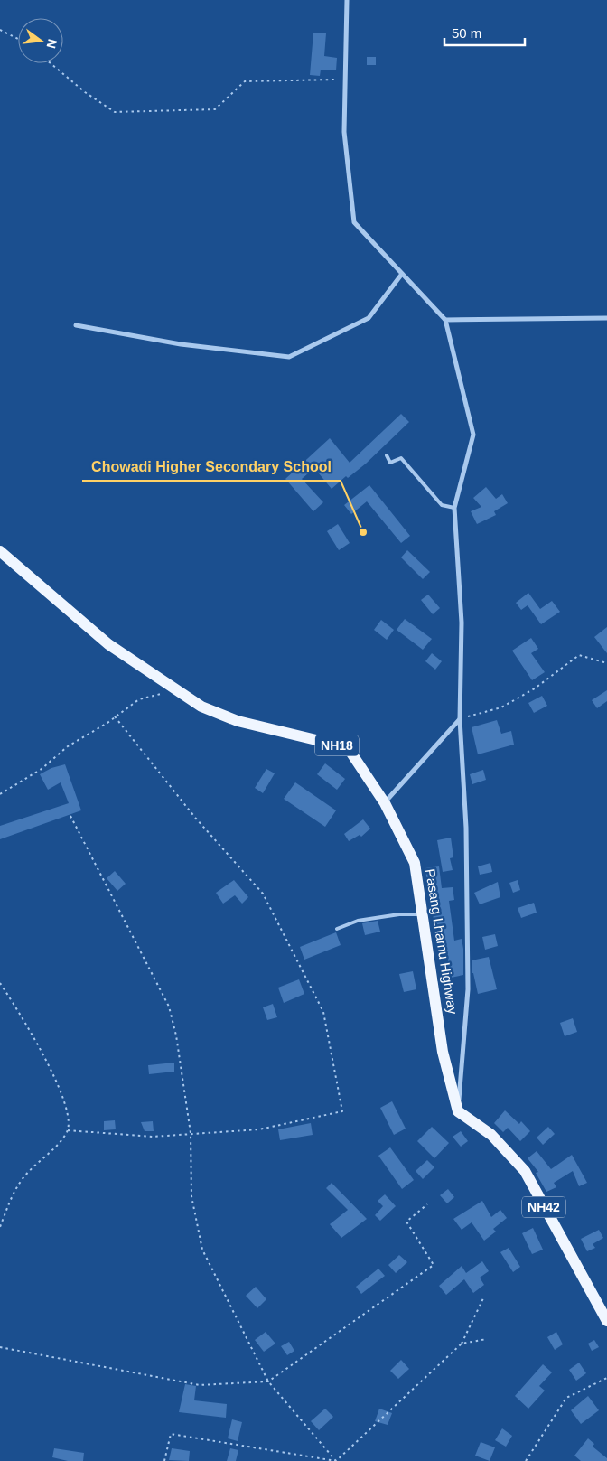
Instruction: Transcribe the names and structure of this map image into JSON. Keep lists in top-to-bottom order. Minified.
{"streets":{"main road":["NH18","Pasang Lhamu Highway","NH42"]},"crossings":[["Pasang Lhamu Highway","NH42"]],"places":["Chowadi Higher Secondary School"],"scale_bar":"50 m","north":"right"}
